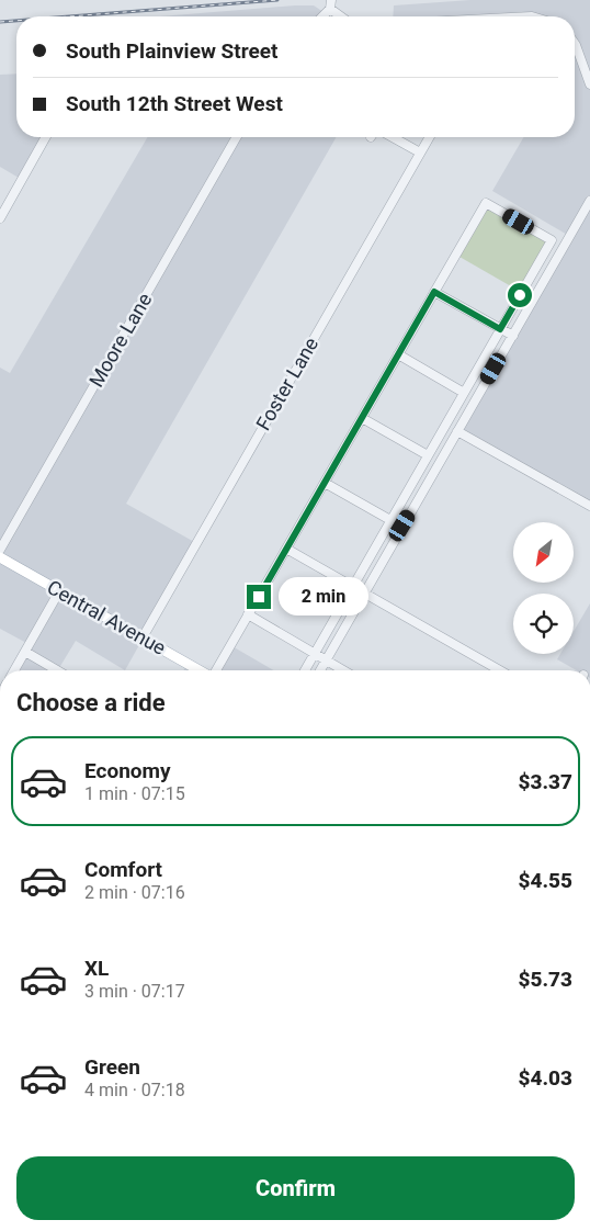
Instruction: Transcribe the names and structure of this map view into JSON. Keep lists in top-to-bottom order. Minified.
{"streets":{"main road":["Central Avenue"],"street":["Moore Lane","Foster Lane"]},"crossings":[["Foster Lane","Central Avenue"]],"north":"bottom left","page":{"banner":["South Plainview Street","South 12th Street West"],"bubble":"2 min","heading":"Choose a ride","list":[{"name":"Economy","note":"1 min · 07:15","value":"$3.37"},{"name":"Comfort","note":"2 min · 07:16","value":"$4.55"},{"name":"XL","note":"3 min · 07:17","value":"$5.73"},{"name":"Green","note":"4 min · 07:18","value":"$4.03"}],"buttons":"Confirm"}}
